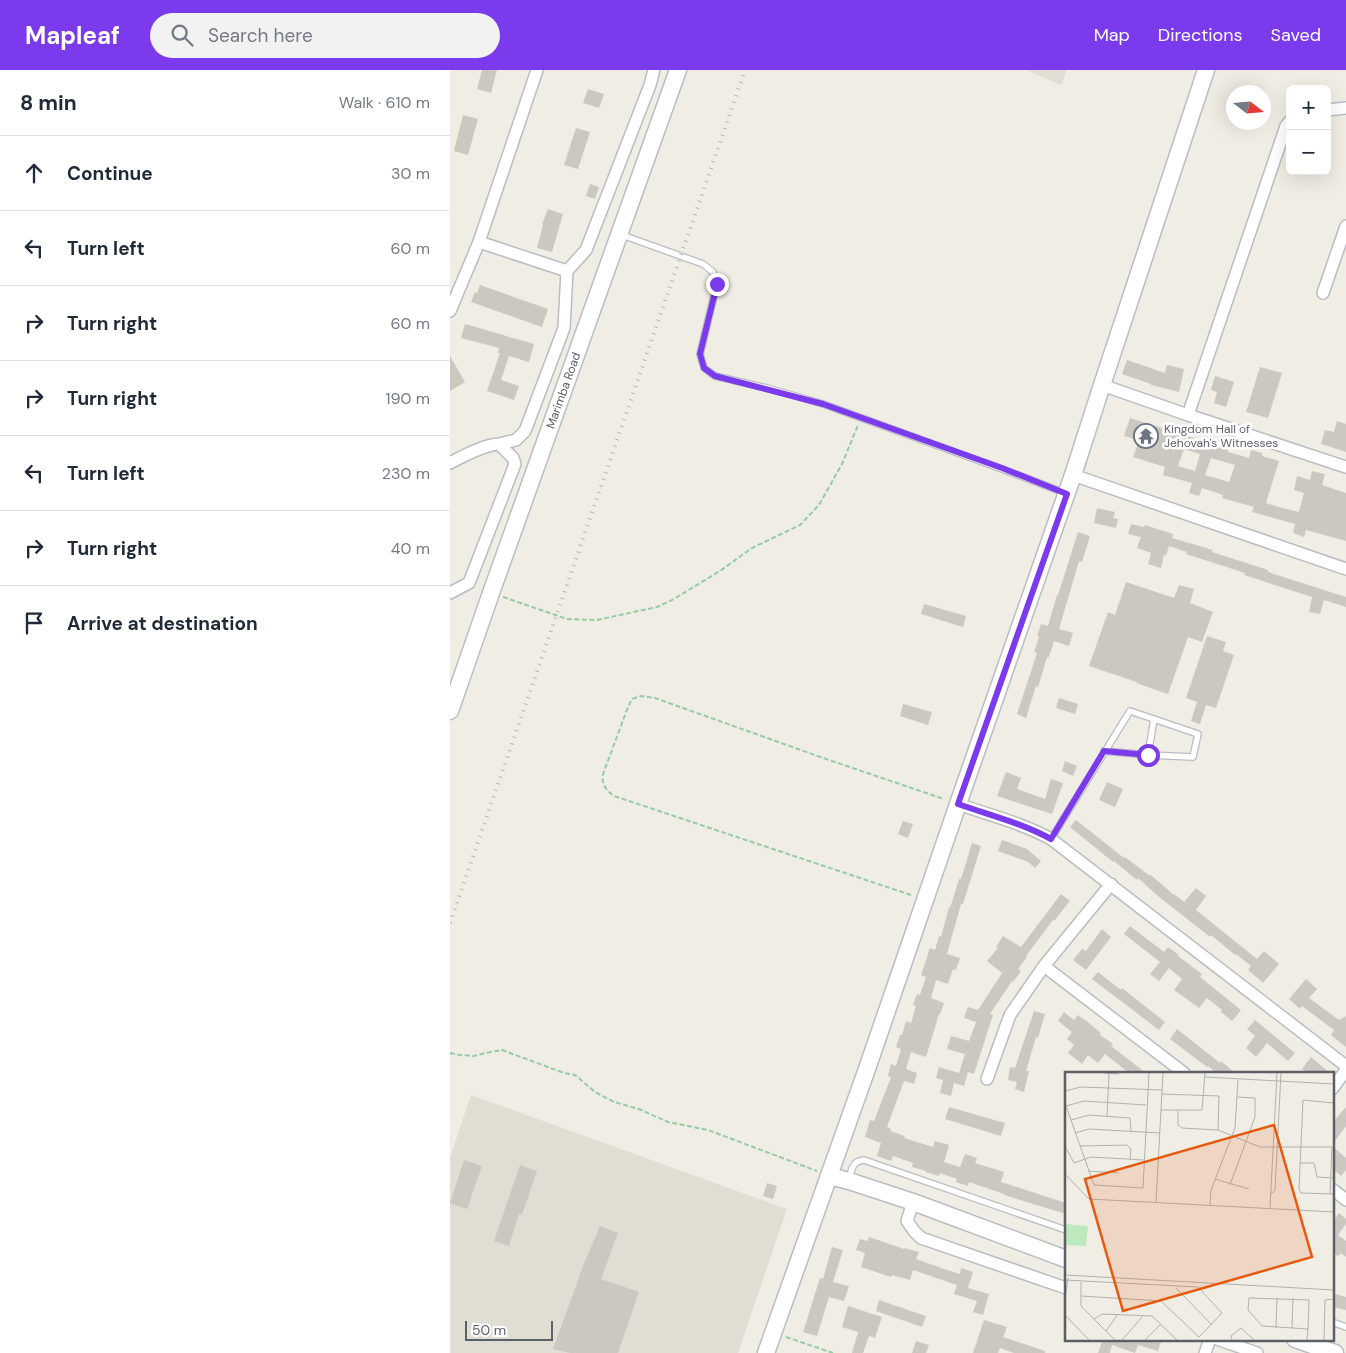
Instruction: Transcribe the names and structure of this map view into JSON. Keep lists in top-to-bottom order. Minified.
{"streets":{"street":["Marimba Road"]},"places":{"temple":["Kingdom Hall of Jehovah's Witnesses"]},"scale_bar":"50 m","north":"right","page":{"header":"Mapleaf","search":"Search here","nav":["Map","Directions","Saved"],"heading":["8 min","Walk · 610 m"],"map_buttons":["+","−"],"list":[["Continue","30 m"],["Turn left","60 m"],["Turn right","60 m"],["Turn right","190 m"],["Turn left","230 m"],["Turn right","40 m"],"Arrive at destination"],"scale":"50 m"}}
